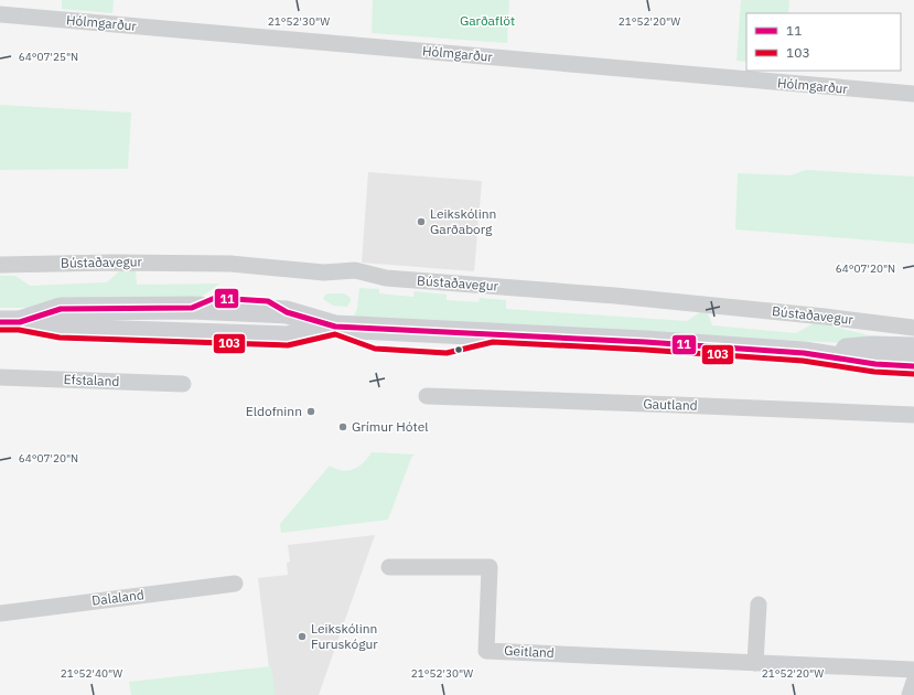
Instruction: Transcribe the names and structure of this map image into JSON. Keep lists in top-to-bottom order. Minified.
{"streets":{"street":["Hólmgarður","Bústaðavegur","Efstaland","Gautland","Dalaland","Geitland"]},"parks":["Garðaflöt"],"places":["Leikskólinn Garðaborg","Eldofninn","Grímur Hótel","Leikskólinn Furuskógur"],"lines":["transit line 11","transit line 103"],"legend":["11","103"],"coordinates":["21°52'30\"W","21°52'20\"W","64°07'25\"N","64°07'20\"N","21°52'40\"W"]}
